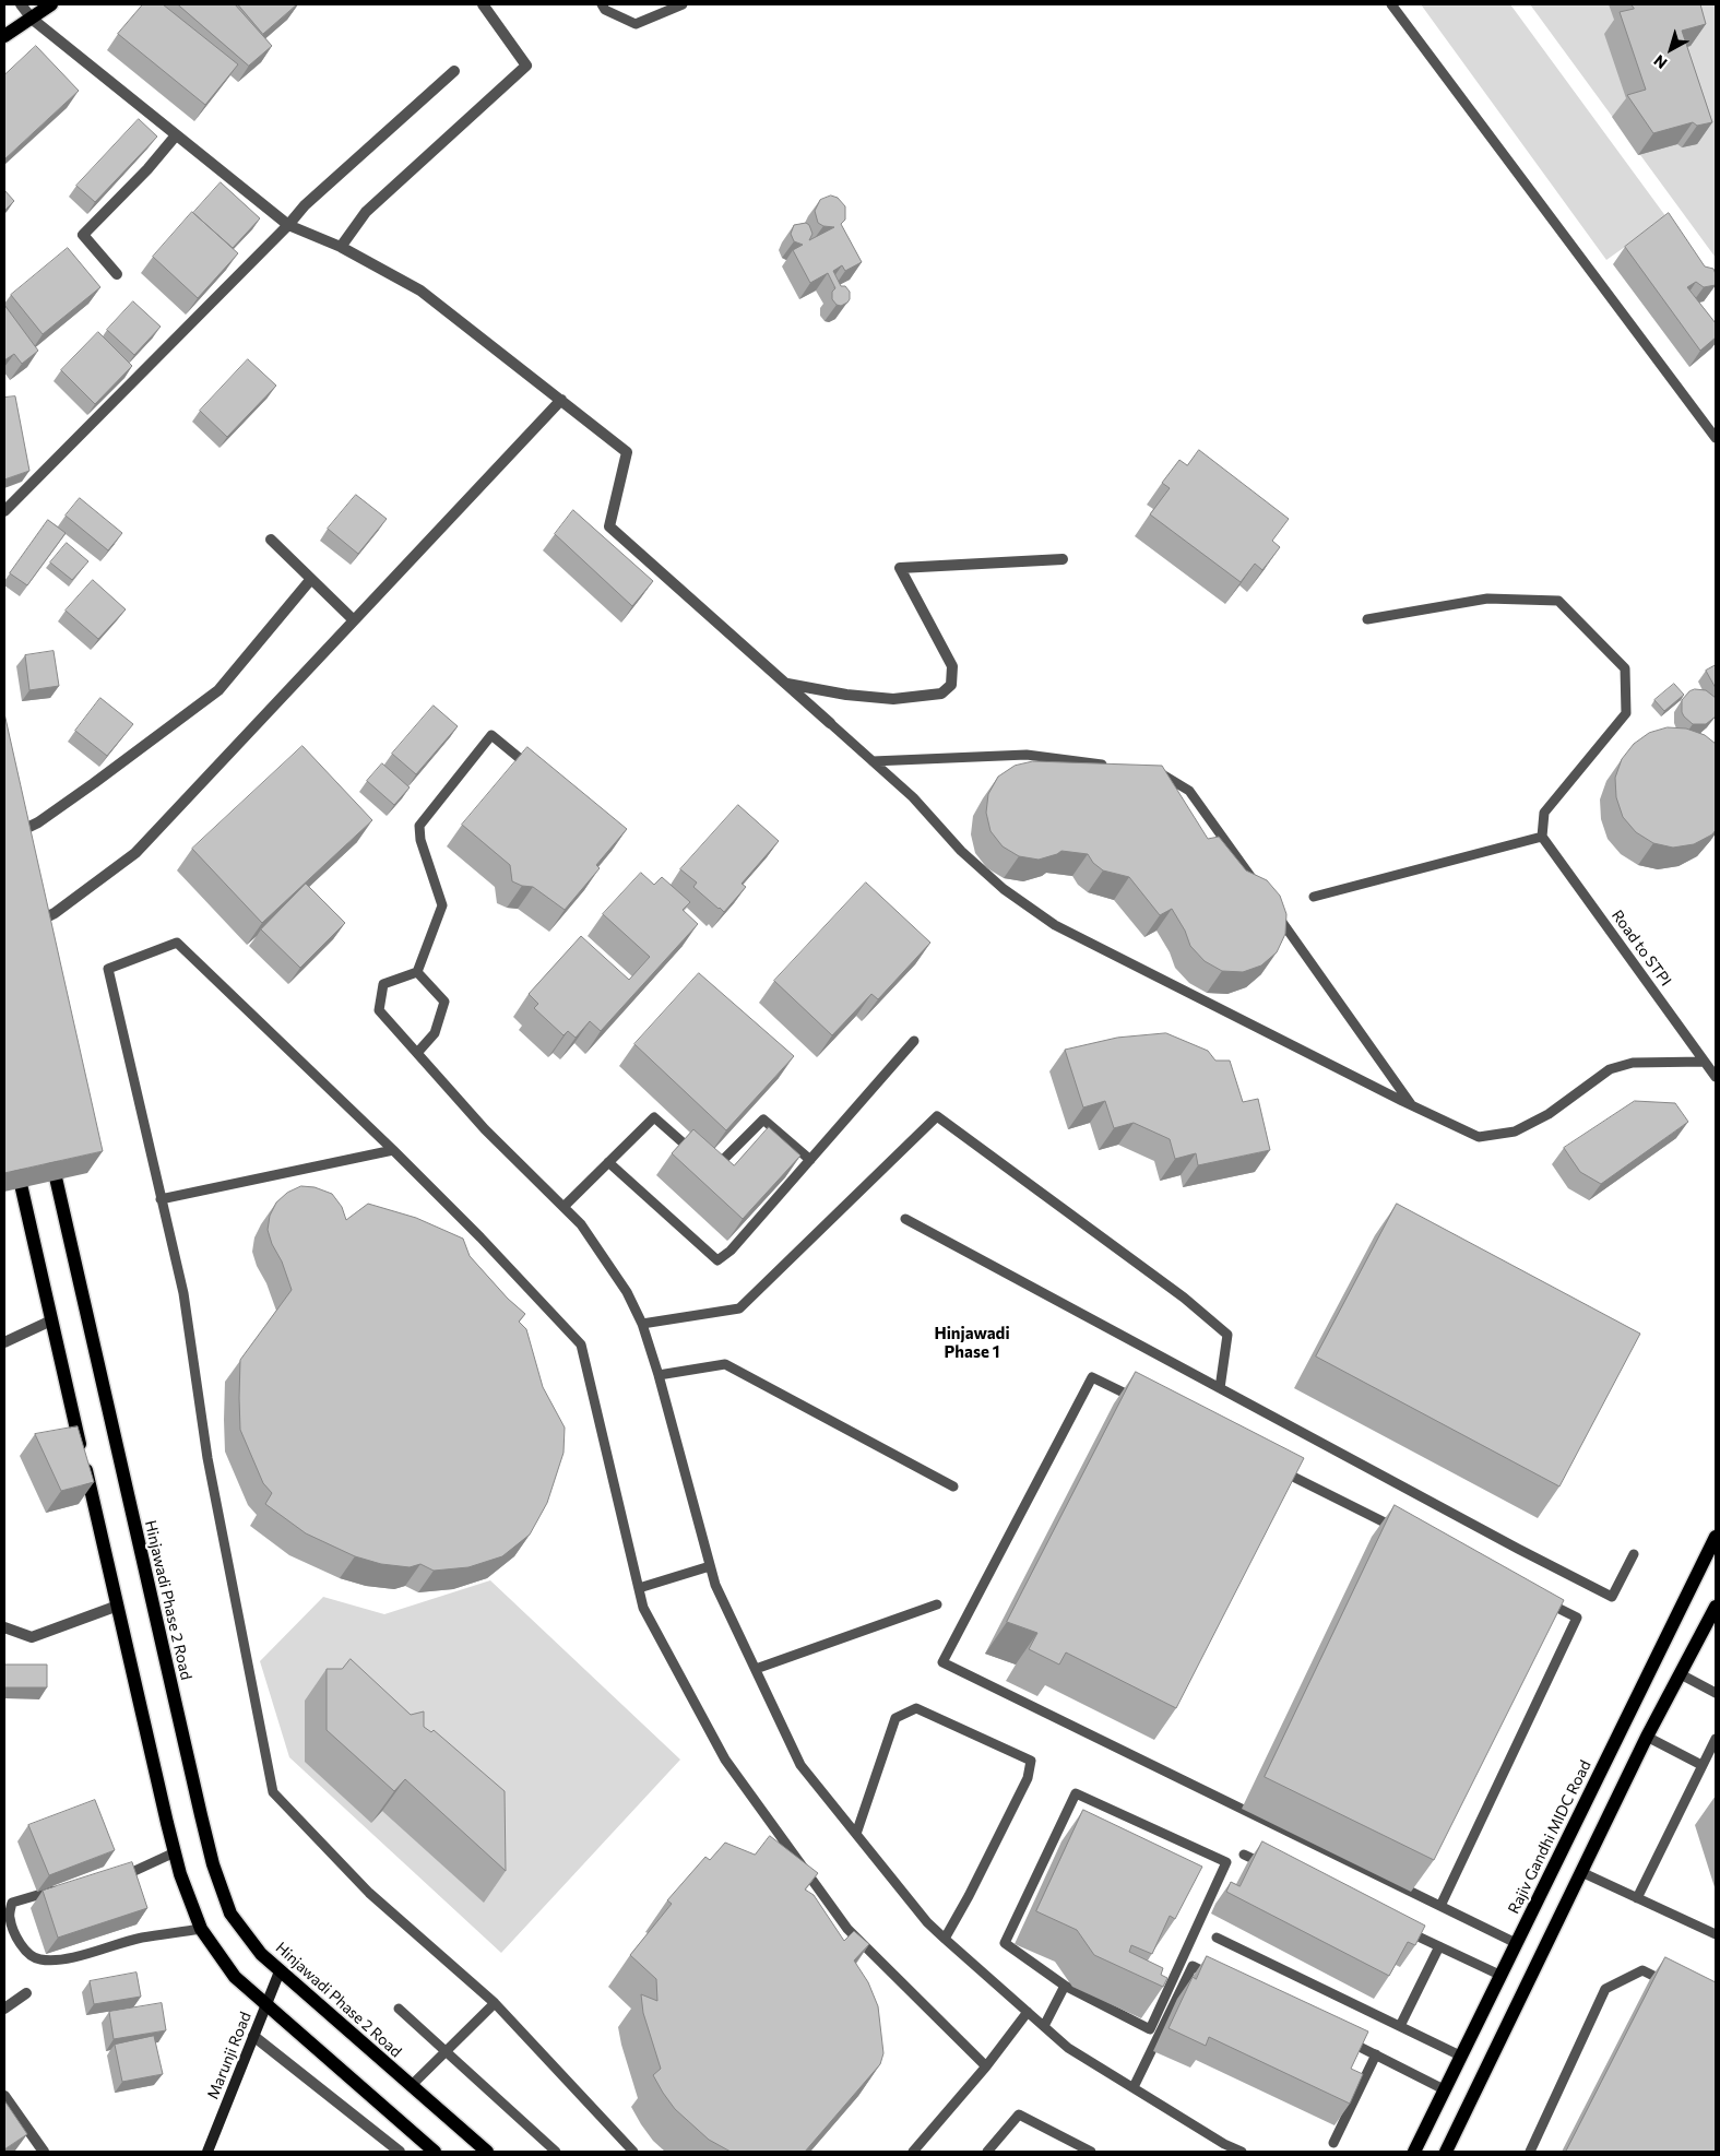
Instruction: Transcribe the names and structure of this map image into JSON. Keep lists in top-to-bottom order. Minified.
{"streets":{"main road":["Hinjawadi Phase 2 Road","Rajiv Gandhi MIDC Road"],"street":["Marunji Road"],"lane":["Road to STPI"]},"crossings":[["Hinjawadi Phase 2 Road","Marunji Road"]],"districts":["Hinjawadi Phase 1"],"north":"bottom left"}
